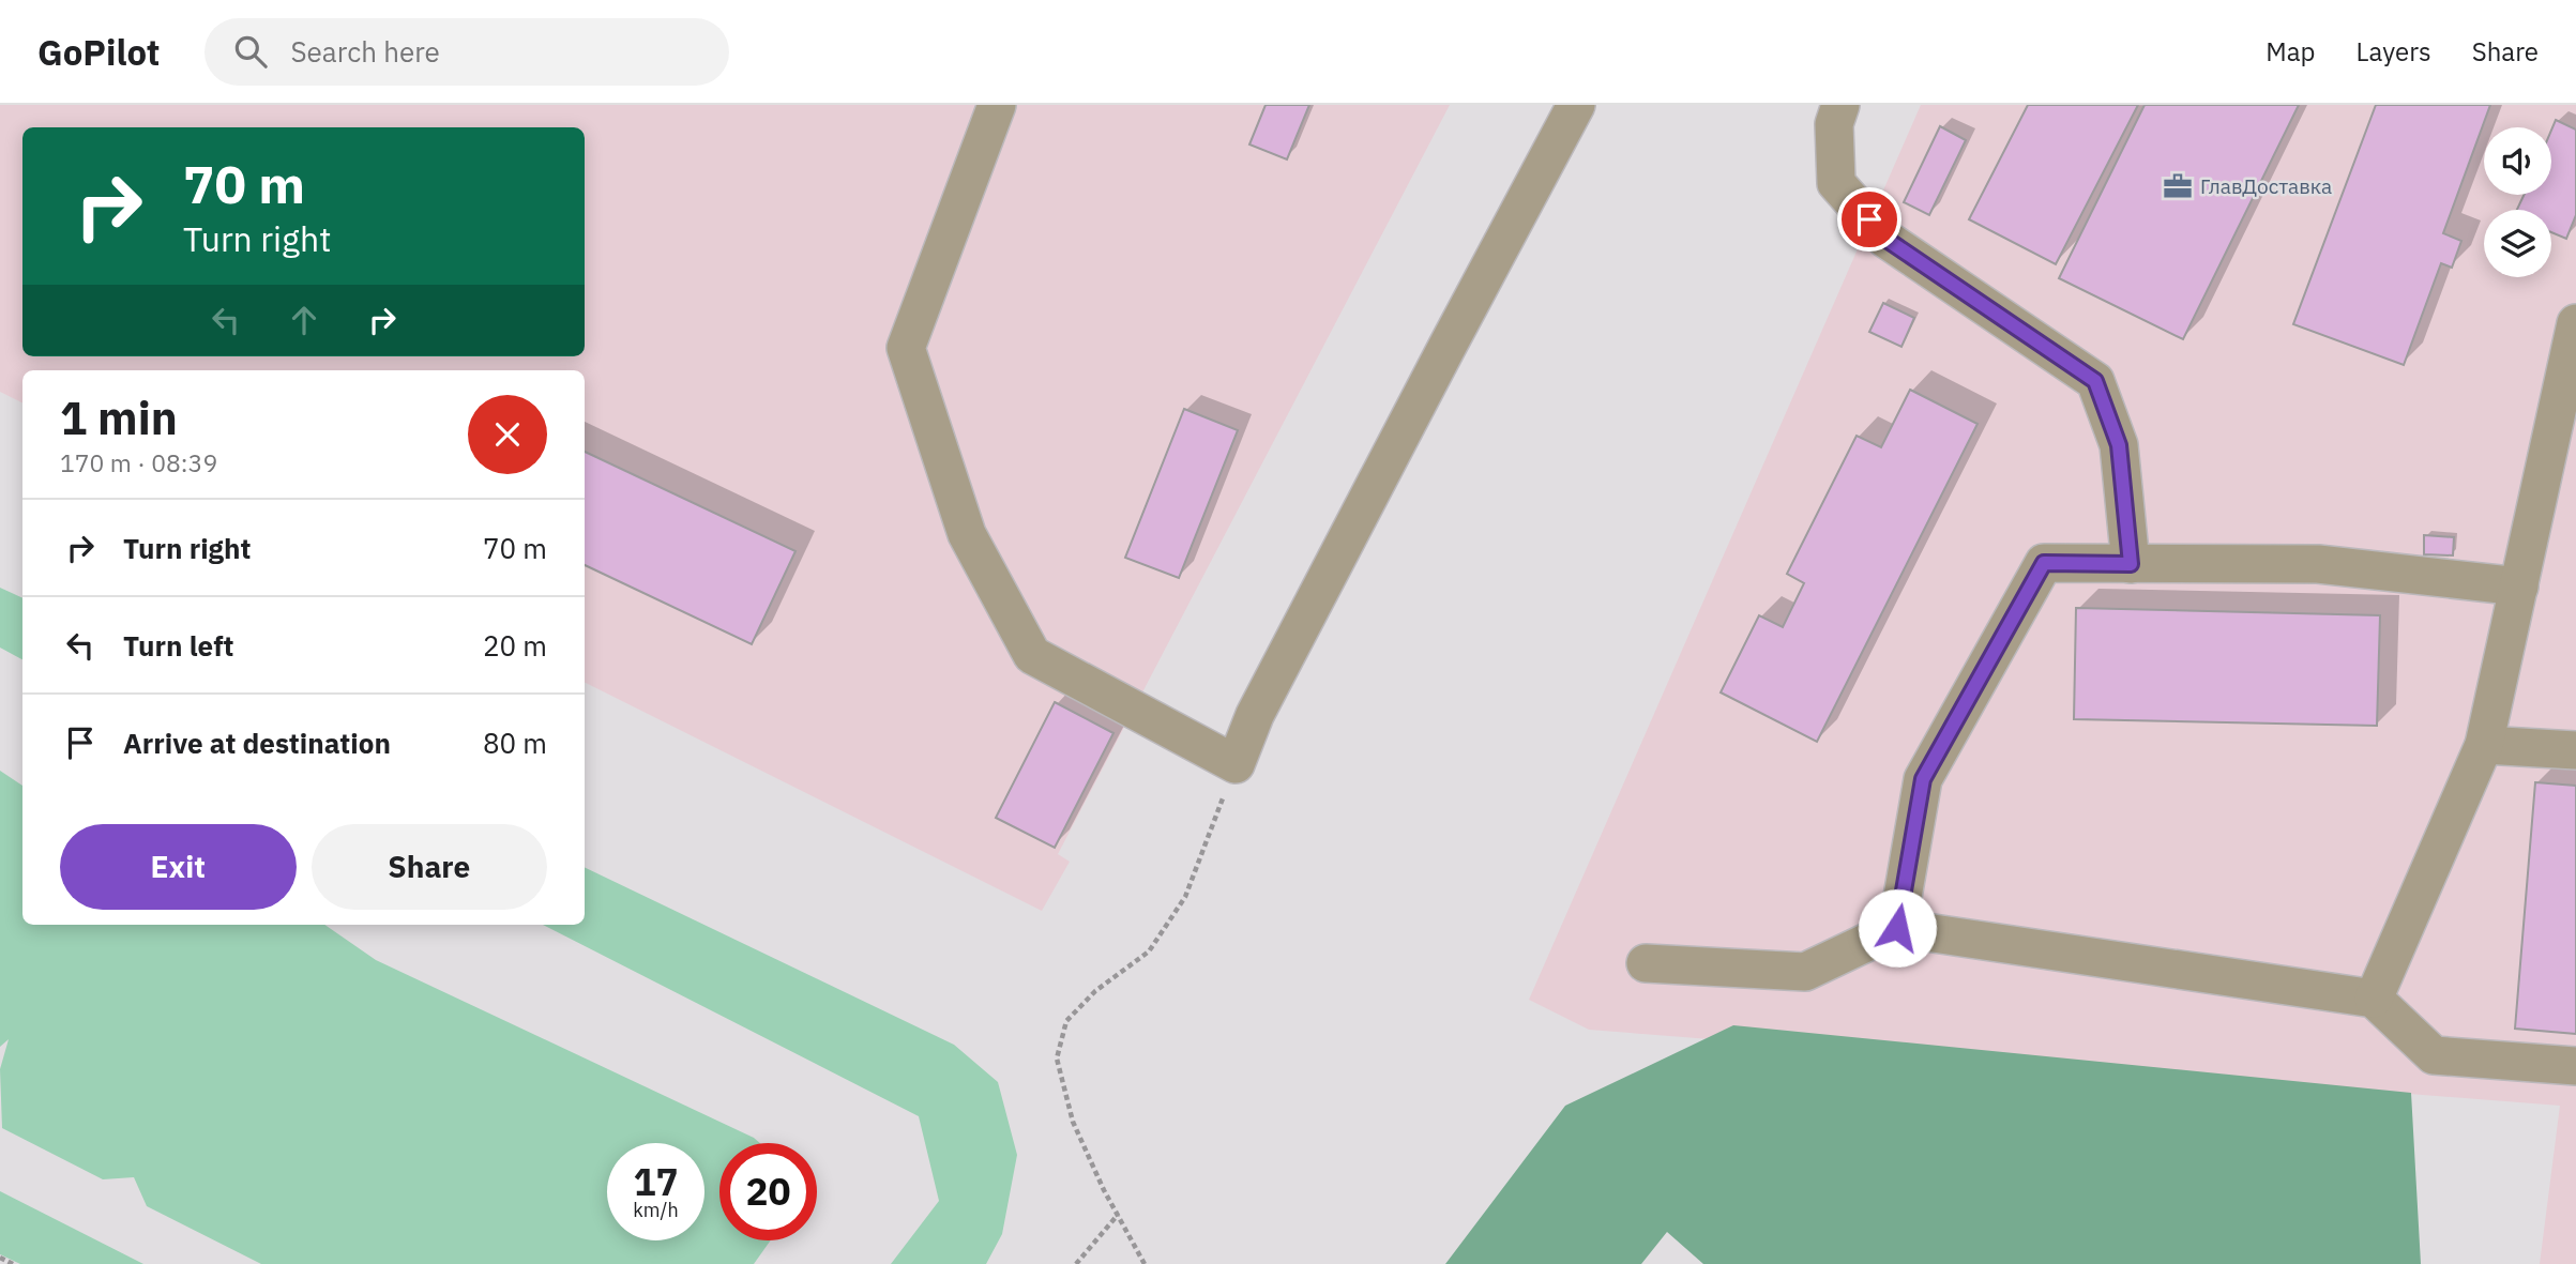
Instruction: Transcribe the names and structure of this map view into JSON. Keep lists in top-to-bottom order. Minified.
{"places":{"office":["ГлавДоставка"]},"page":{"header":"GoPilot","search":"Search here","nav":["Map","Layers","Share"],"turn":["70 m","Turn right"],"heading":["1 min","170 m · 08:39"],"list":[{"name":"Turn right","value":"70 m"},{"name":"Turn left","value":"20 m"},{"name":"Arrive at destination","value":"80 m"}],"buttons":["Exit","Share"],"speed":"17 km/h","limit":"20"}}
